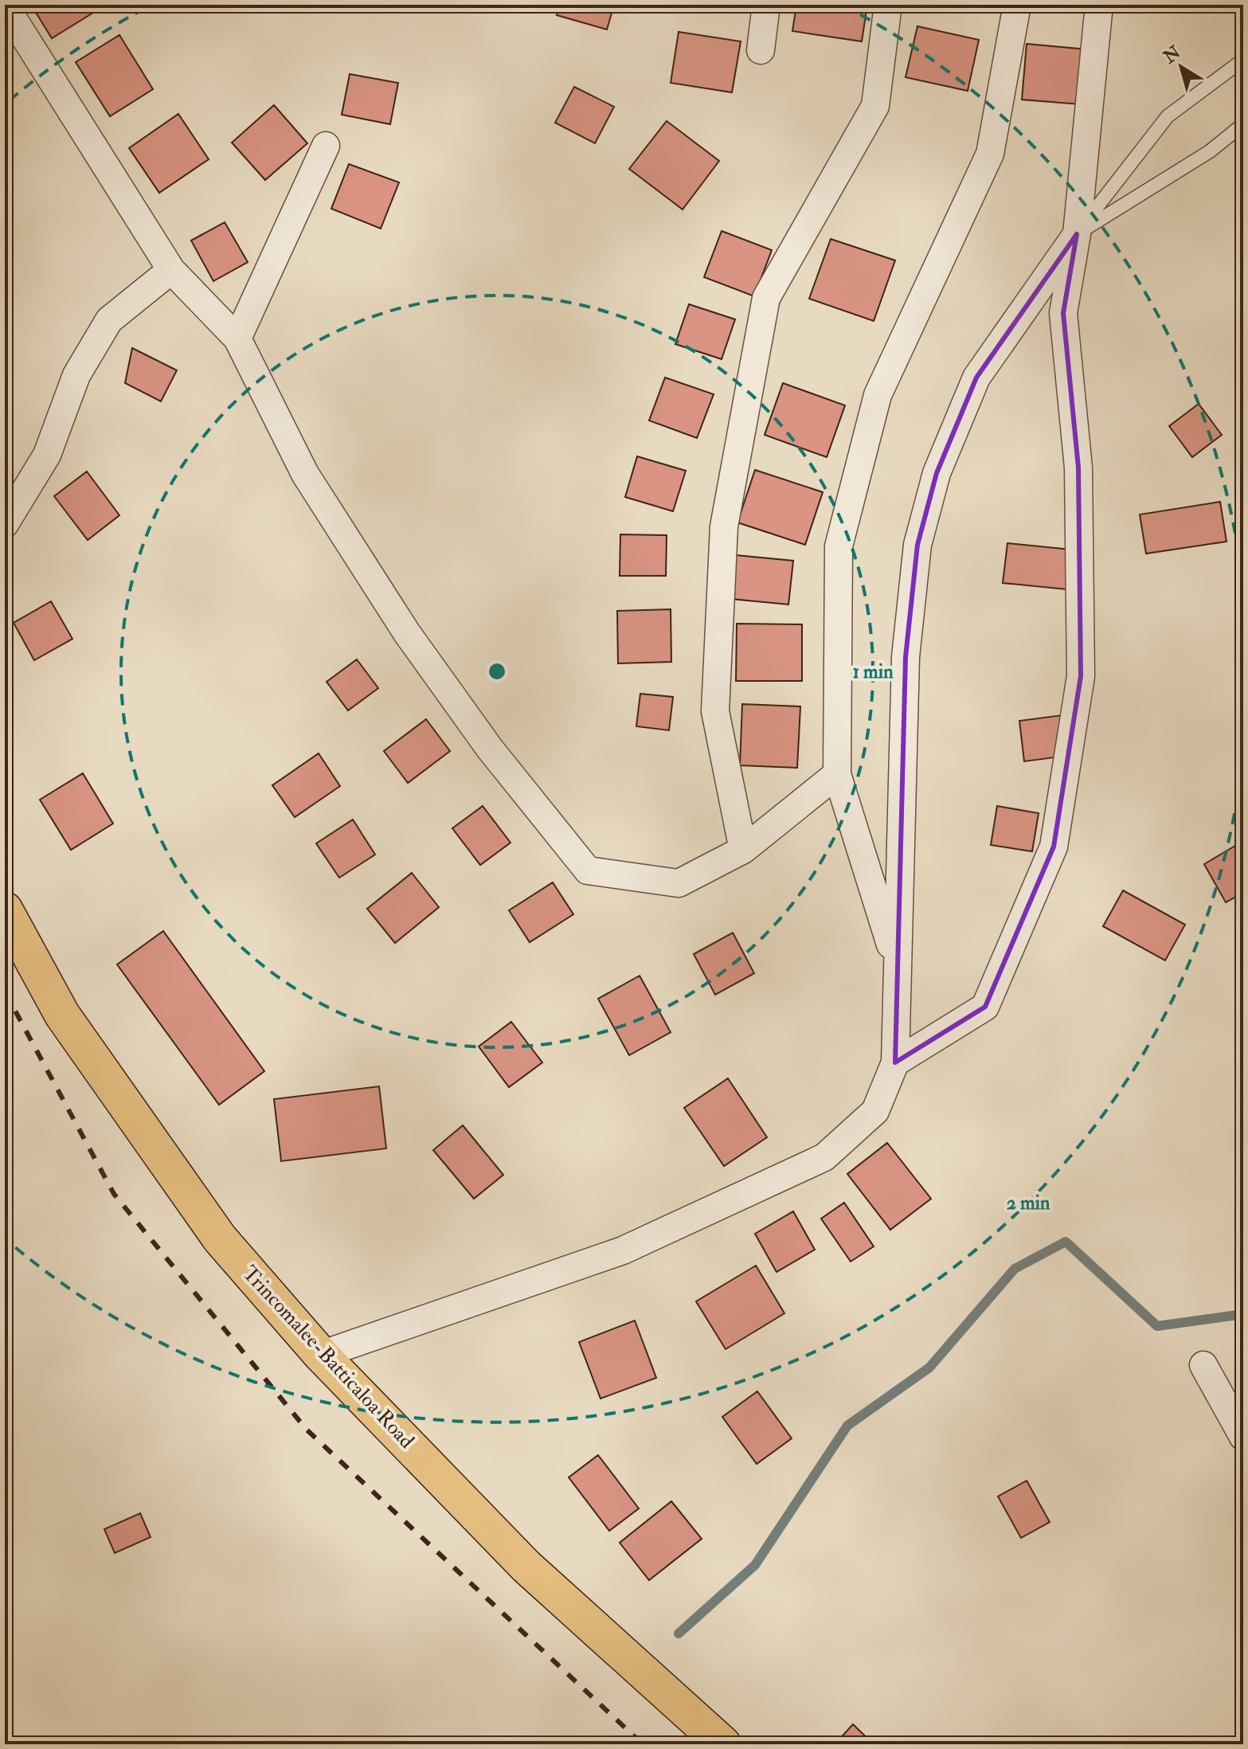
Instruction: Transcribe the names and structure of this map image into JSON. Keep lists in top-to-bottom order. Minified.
{"streets":{"highway":["Trincomalee-Batticaloa Road"]},"north":"top left","rings":["1 min","2 min"]}
